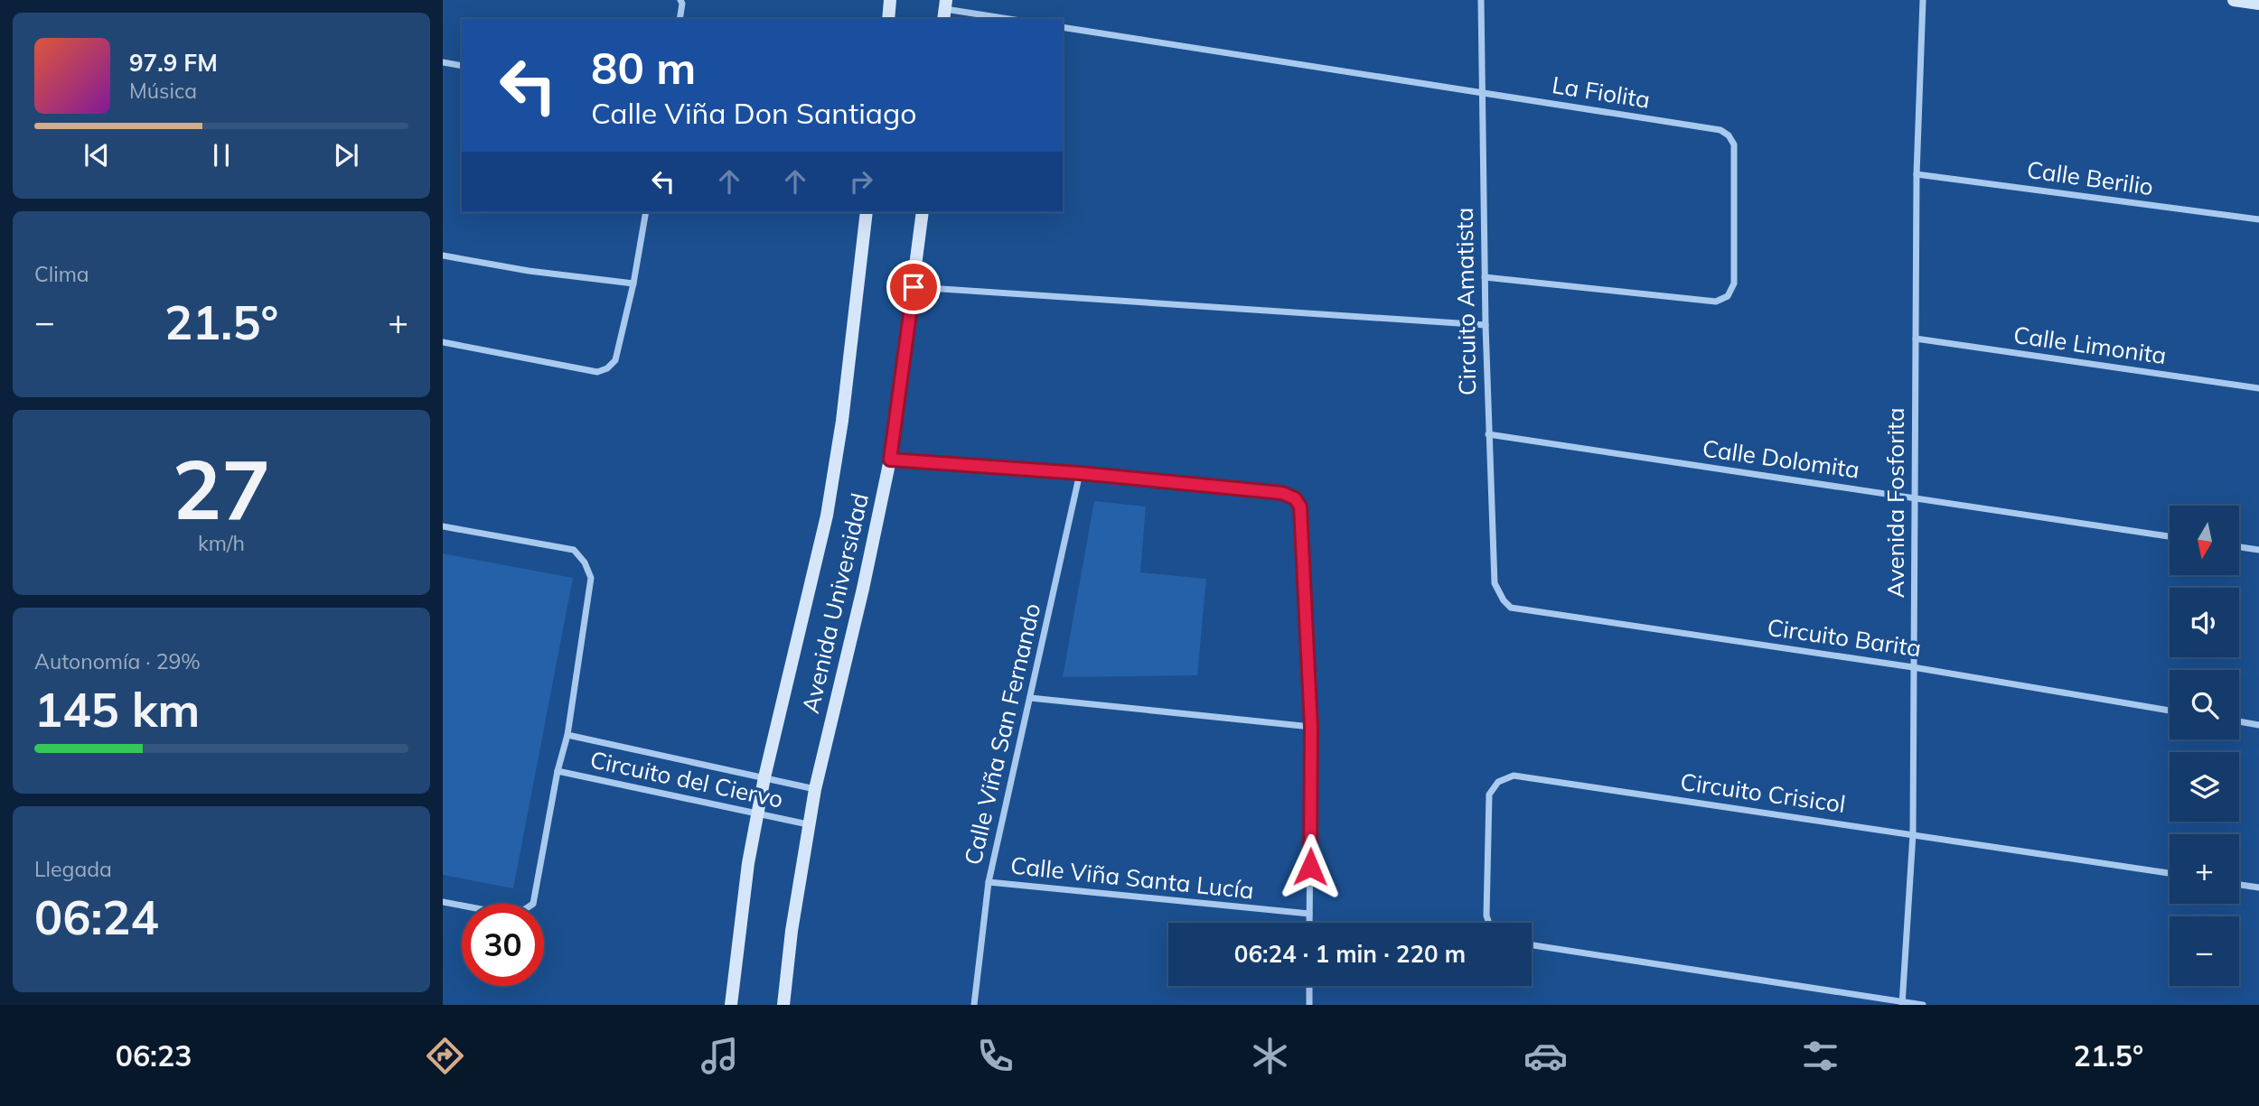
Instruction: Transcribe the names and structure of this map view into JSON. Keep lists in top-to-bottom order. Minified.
{"streets":{"street":["La Fiolita","Calle Berilio","Circuito Amatista","Calle Limonita","Calle Dolomita","Avenida Fosforita","Avenida Universidad","Circuito Barita","Calle Viña San Fernando","Circuito del Ciervo","Circuito Crisicol","Calle Viña Santa Lucía"]},"crossings":[["La Fiolita","Circuito Amatista"],["Calle Berilio","Avenida Fosforita"],["Circuito Amatista","Calle Dolomita"],["Circuito Amatista","Circuito Barita"],["Calle Limonita","Avenida Fosforita"],["Calle Dolomita","Avenida Fosforita"],["Avenida Fosforita","Circuito Barita"],["Avenida Fosforita","Circuito Crisicol"],["Avenida Universidad","Circuito del Ciervo"],["Calle Viña San Fernando","Calle Viña Santa Lucía"]],"north":"bottom","page":{"turn":["80 m","Calle Viña Don Santiago"],"song":["97.9 FM","Música"],"tile":["Clima",["27","km/h"],["Autonomía · 29%","145 km"],["Llegada","06:24"]],"heat":["−","21.5°","+"],"map_buttons":["+","−"],"limit":"30","trip":"06:24 · 1 min · 220 m","tabs":["06:23","21.5°"]}}
